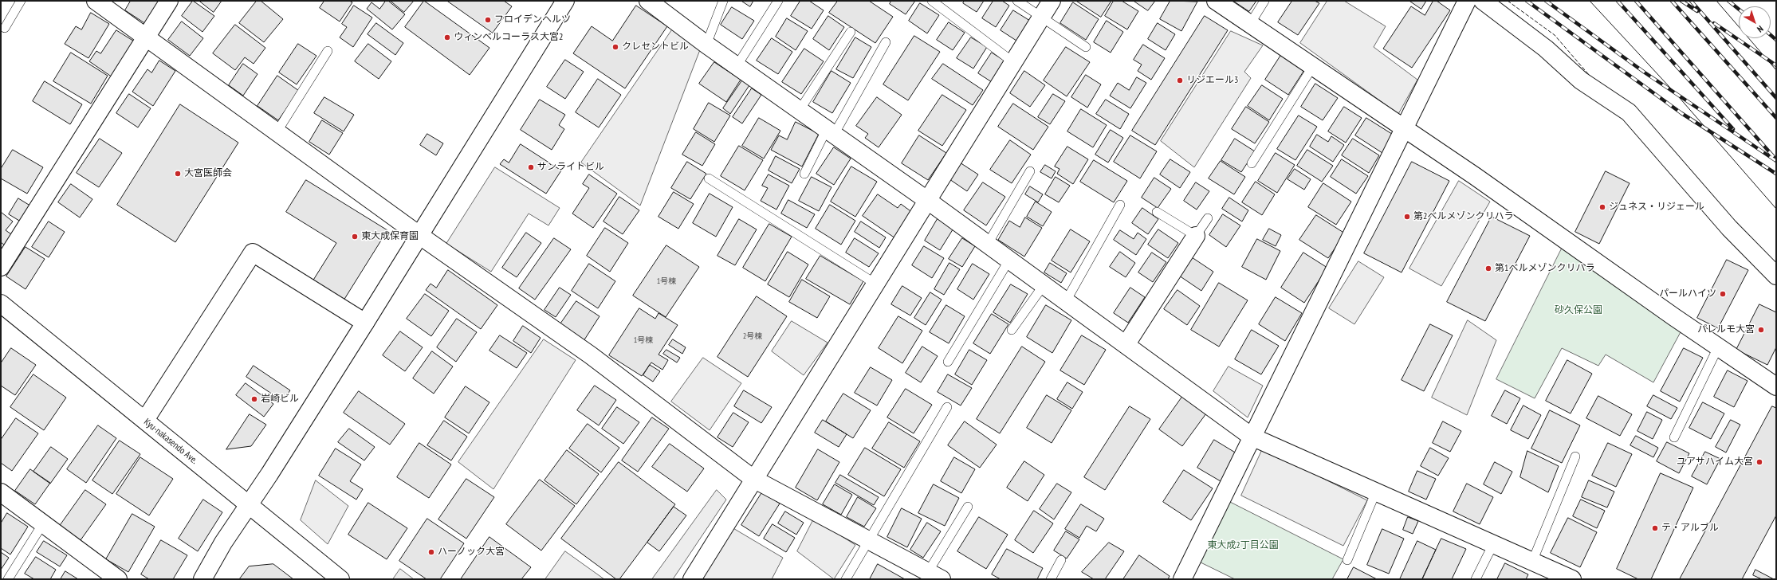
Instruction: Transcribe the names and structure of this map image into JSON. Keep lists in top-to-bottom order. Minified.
{"streets":{"street":["Kyu-nakasendo Ave."]},"parks":["砂久保公園","東大成2丁目公園"],"places":["フロイデンヘルツ","ウィンベルコーラス大宮2","クレセントビル","リジエール3","サンライトビル","大宮医師会","ジュネス・リジェール","第2ベルメゾンクリハラ","東大成保育園","第1ベルメゾンクリハラ","パールハイツ","パレルモ大宮","岩崎ビル","ユアサハイム大宮","テ・アルブル","ハーノック大宮"],"house_numbers":["1号棟","2号棟","1号棟"],"north":"bottom right"}
